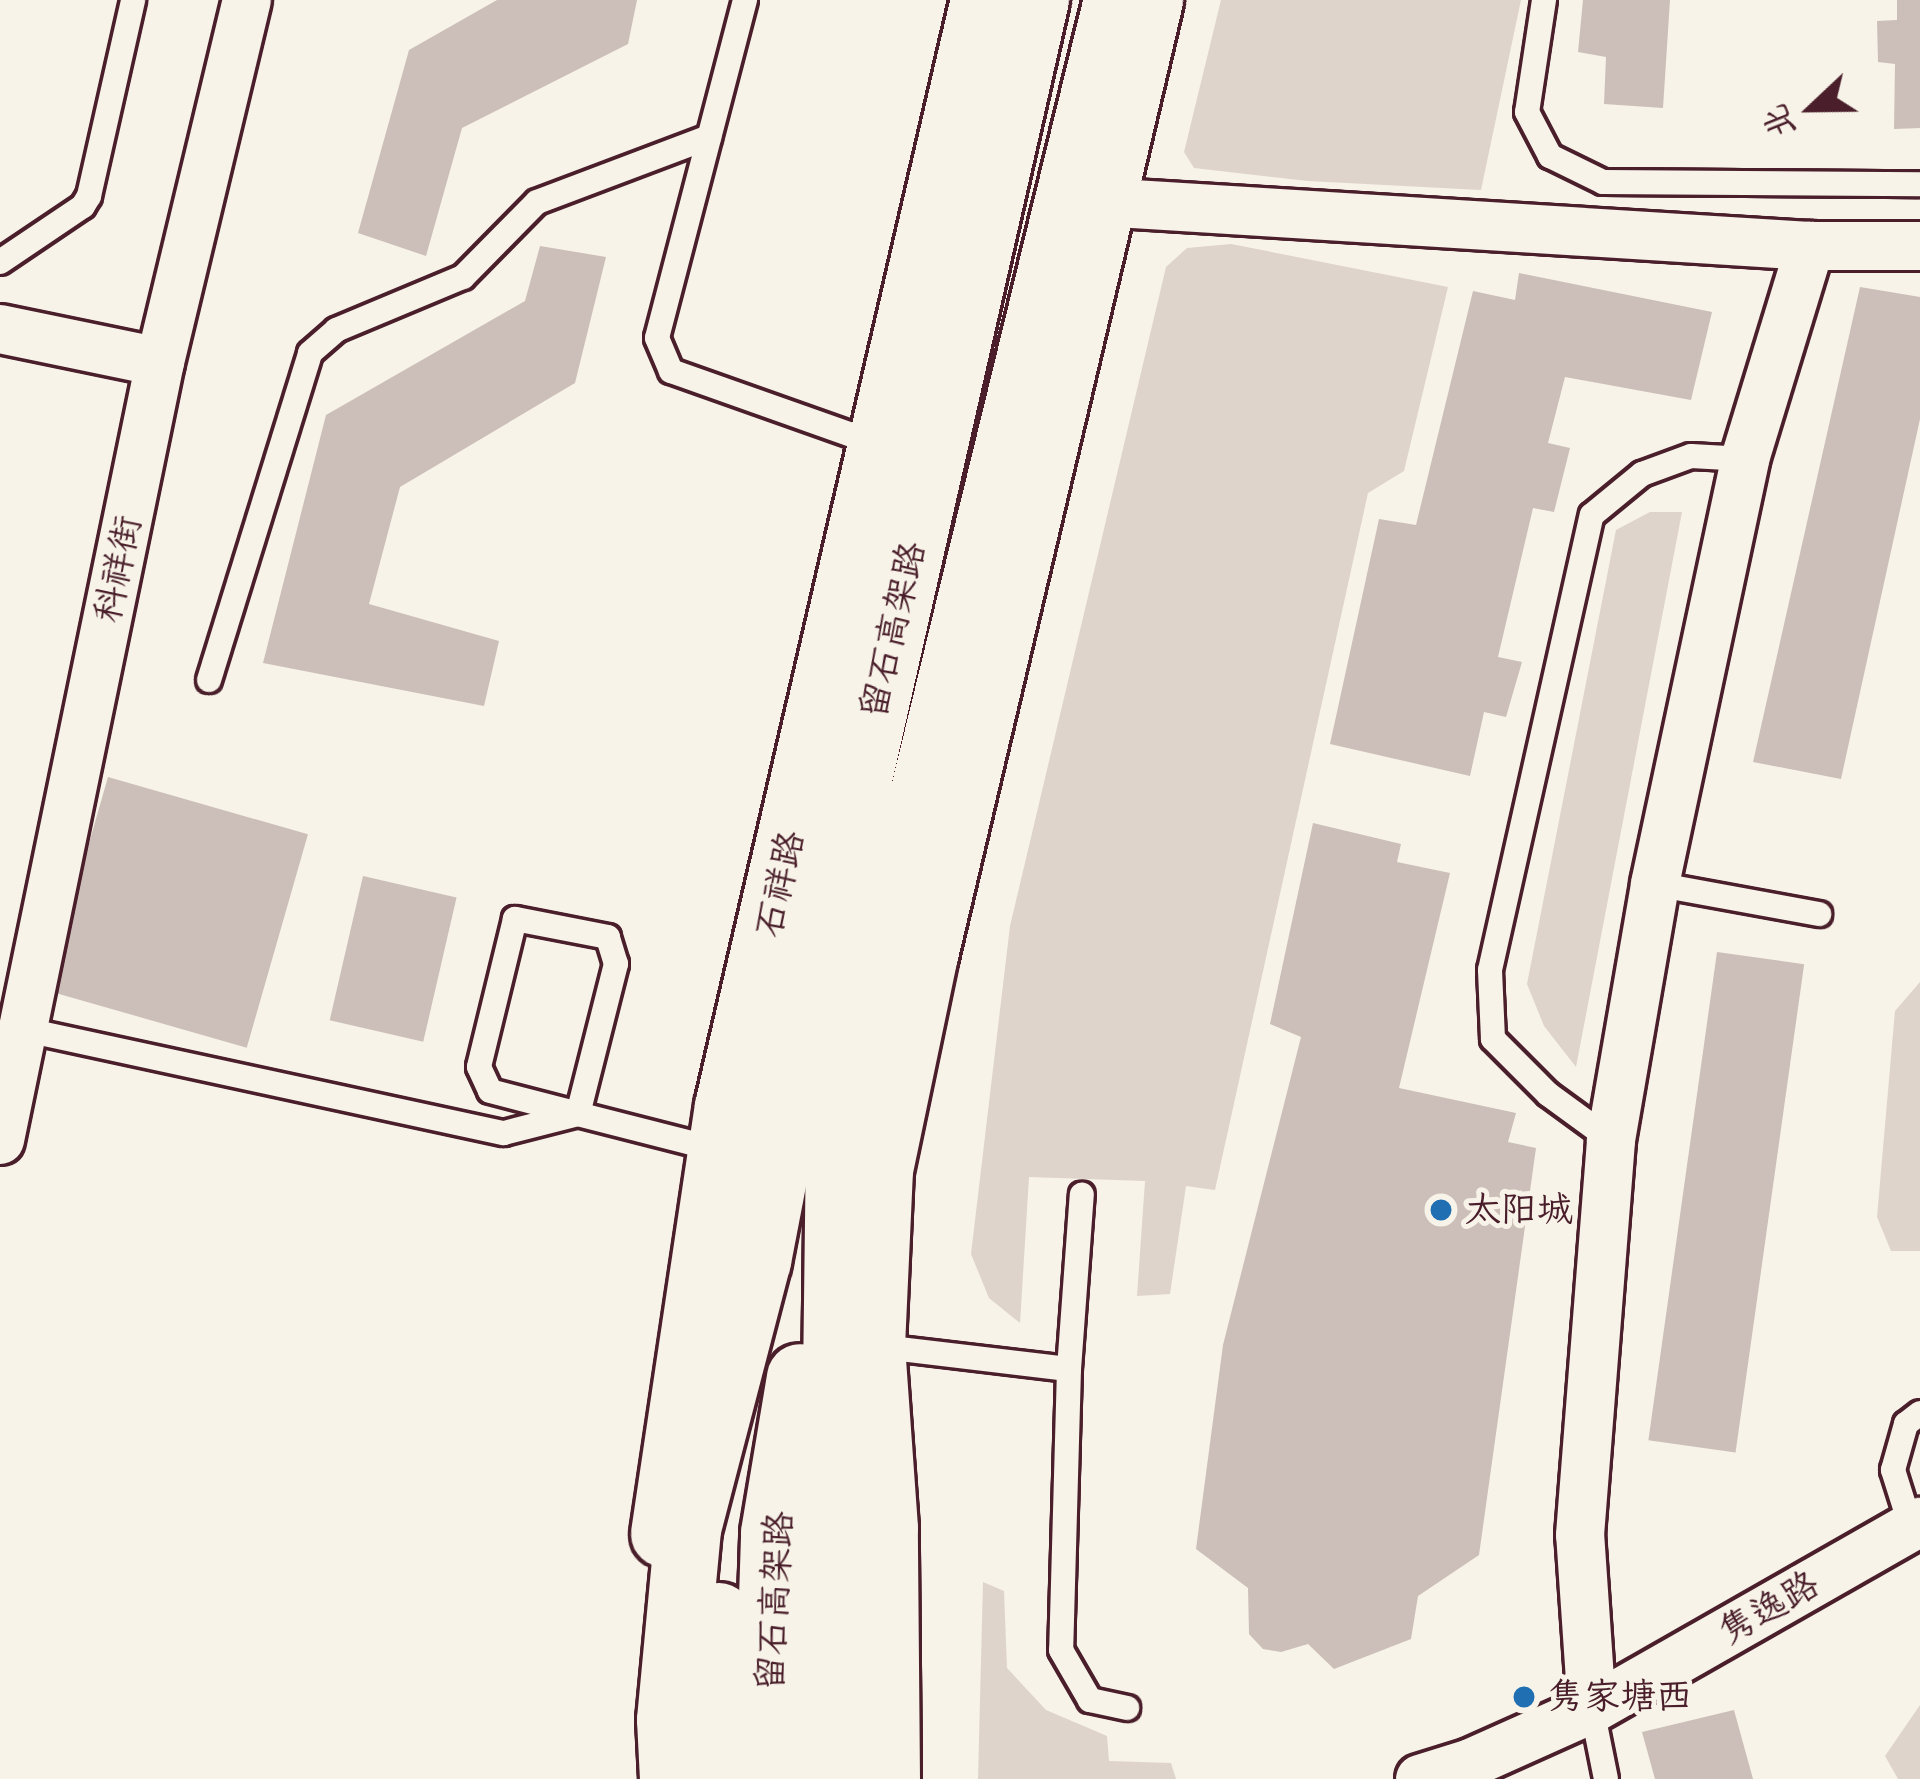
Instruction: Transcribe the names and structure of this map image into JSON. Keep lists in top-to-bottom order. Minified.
{"streets":{"main road":["留石高架路","石祥路"],"street":["科祥街","隽逸路"]},"places":["太阳城","隽家塘西"],"north":"left"}
